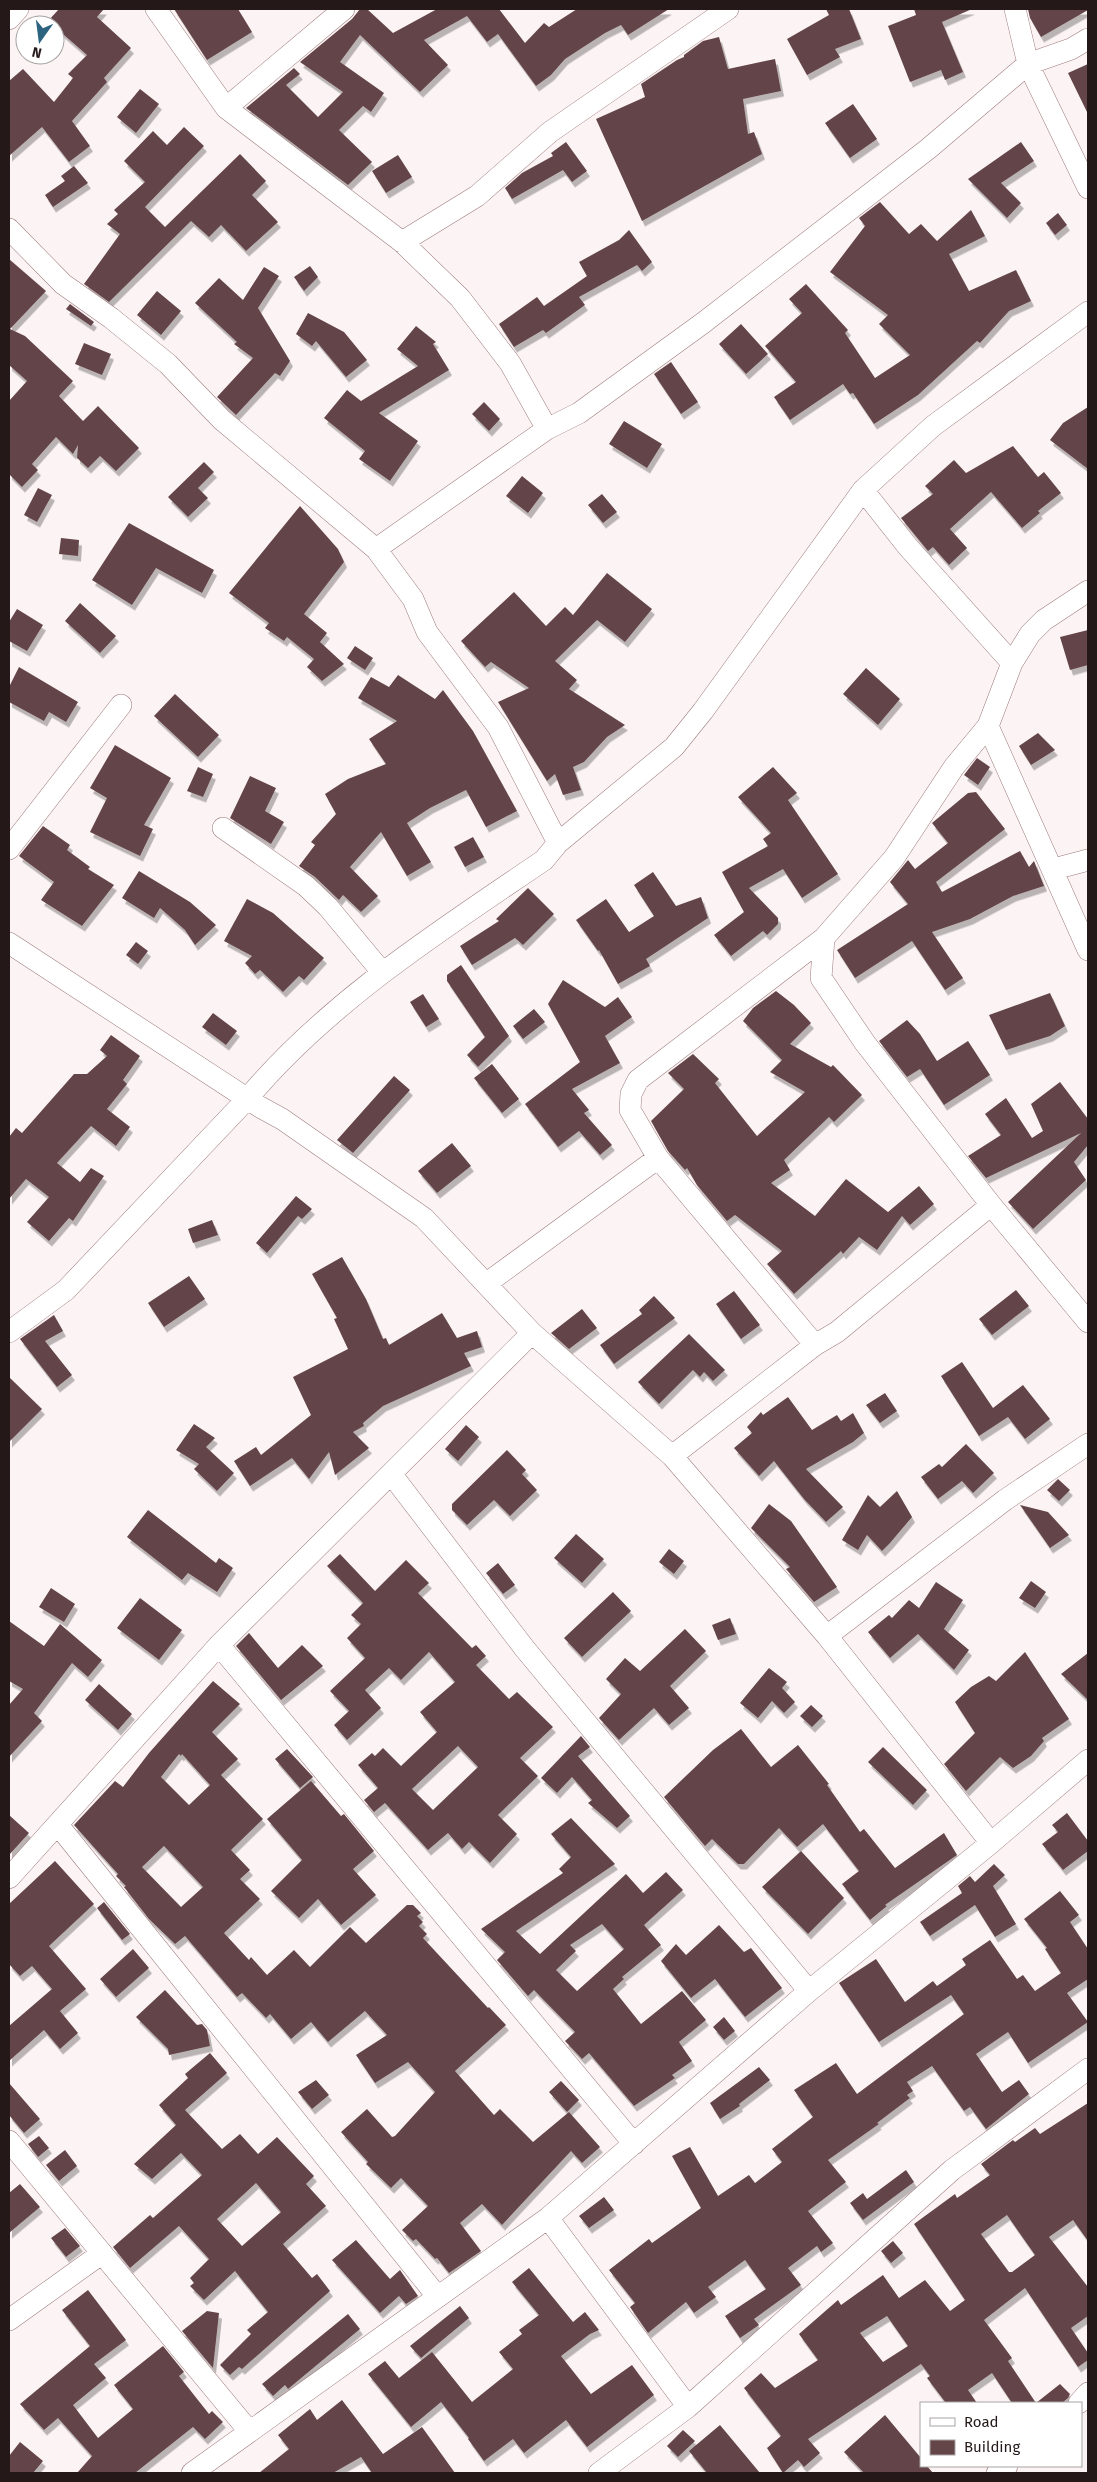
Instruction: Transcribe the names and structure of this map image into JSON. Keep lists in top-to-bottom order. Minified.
{"legend":["Road","Building"],"north":"bottom"}
